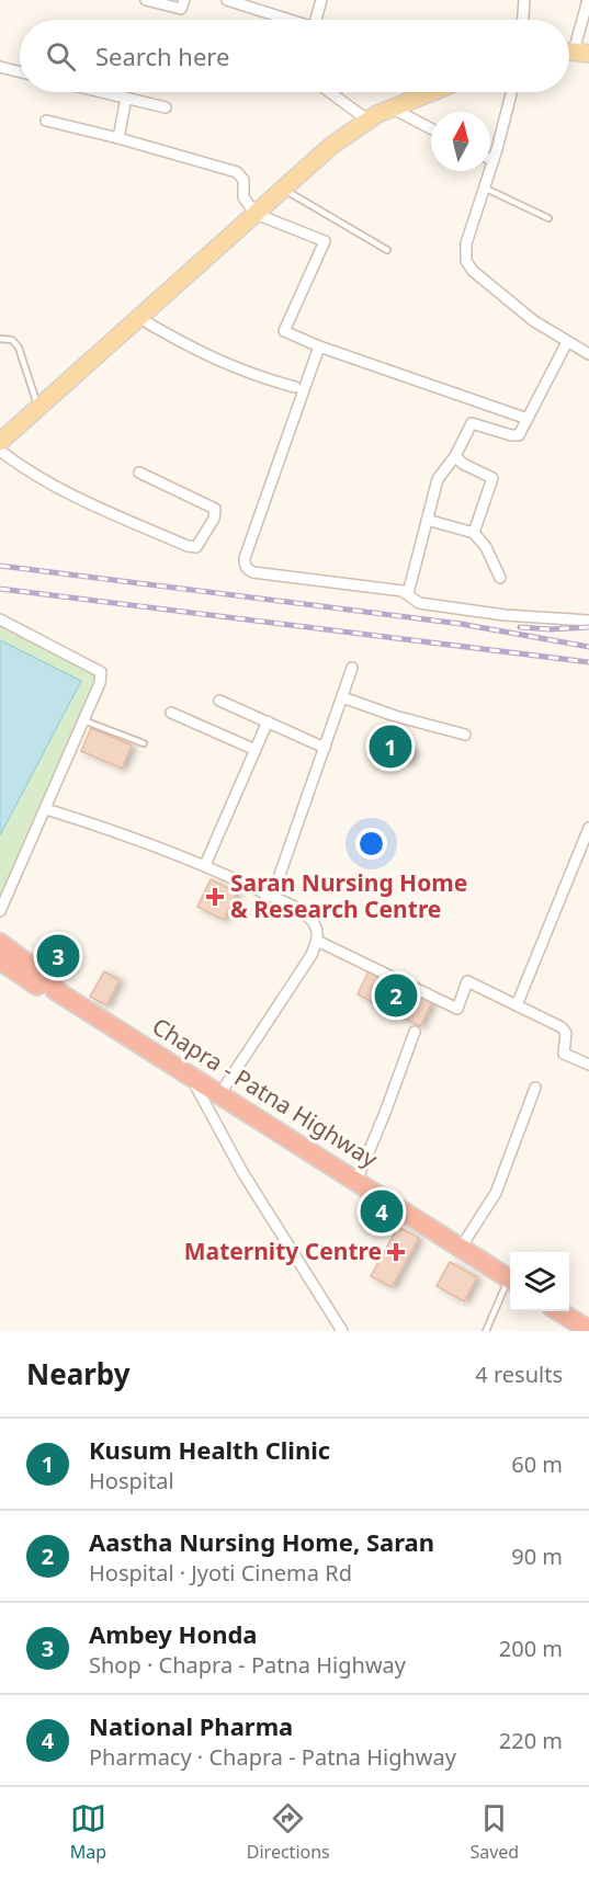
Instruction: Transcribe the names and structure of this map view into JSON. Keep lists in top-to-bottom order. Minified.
{"streets":{"highway":["Chapra - Patna Highway"]},"places":{"health":["Saran Nursing Home & Research Centre","Maternity Centre"]},"north":"top","page":{"search":"Search here","pins":["1","3","2","4"],"heading":["Nearby","4 results"],"list":[{"mark":"1","name":"Kusum Health Clinic","note":"Hospital","value":"60 m"},{"mark":"2","name":"Aastha Nursing Home, Saran","note":"Hospital · Jyoti Cinema Rd","value":"90 m"},{"mark":"3","name":"Ambey Honda","note":"Shop · Chapra - Patna Highway","value":"200 m"},{"mark":"4","name":"National Pharma","note":"Pharmacy · Chapra - Patna Highway","value":"220 m"}],"nav":["Map","Directions","Saved"]}}
